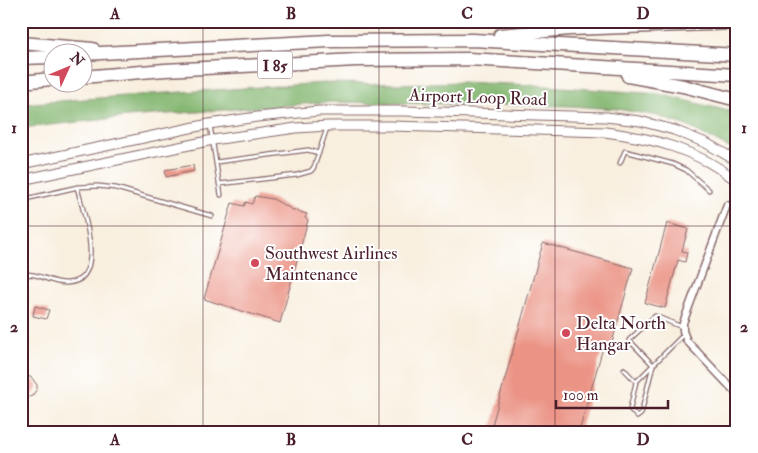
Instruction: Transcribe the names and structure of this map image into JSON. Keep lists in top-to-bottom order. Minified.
{"streets":{"highway":["I 85"],"main road":["Airport Loop Road"]},"places":["Southwest Airlines Maintenance","Delta North Hangar"],"scale_bar":"100 m","north":"top right","grid":{"columns":["A","B","C","D"],"rows":["1","2"]}}
